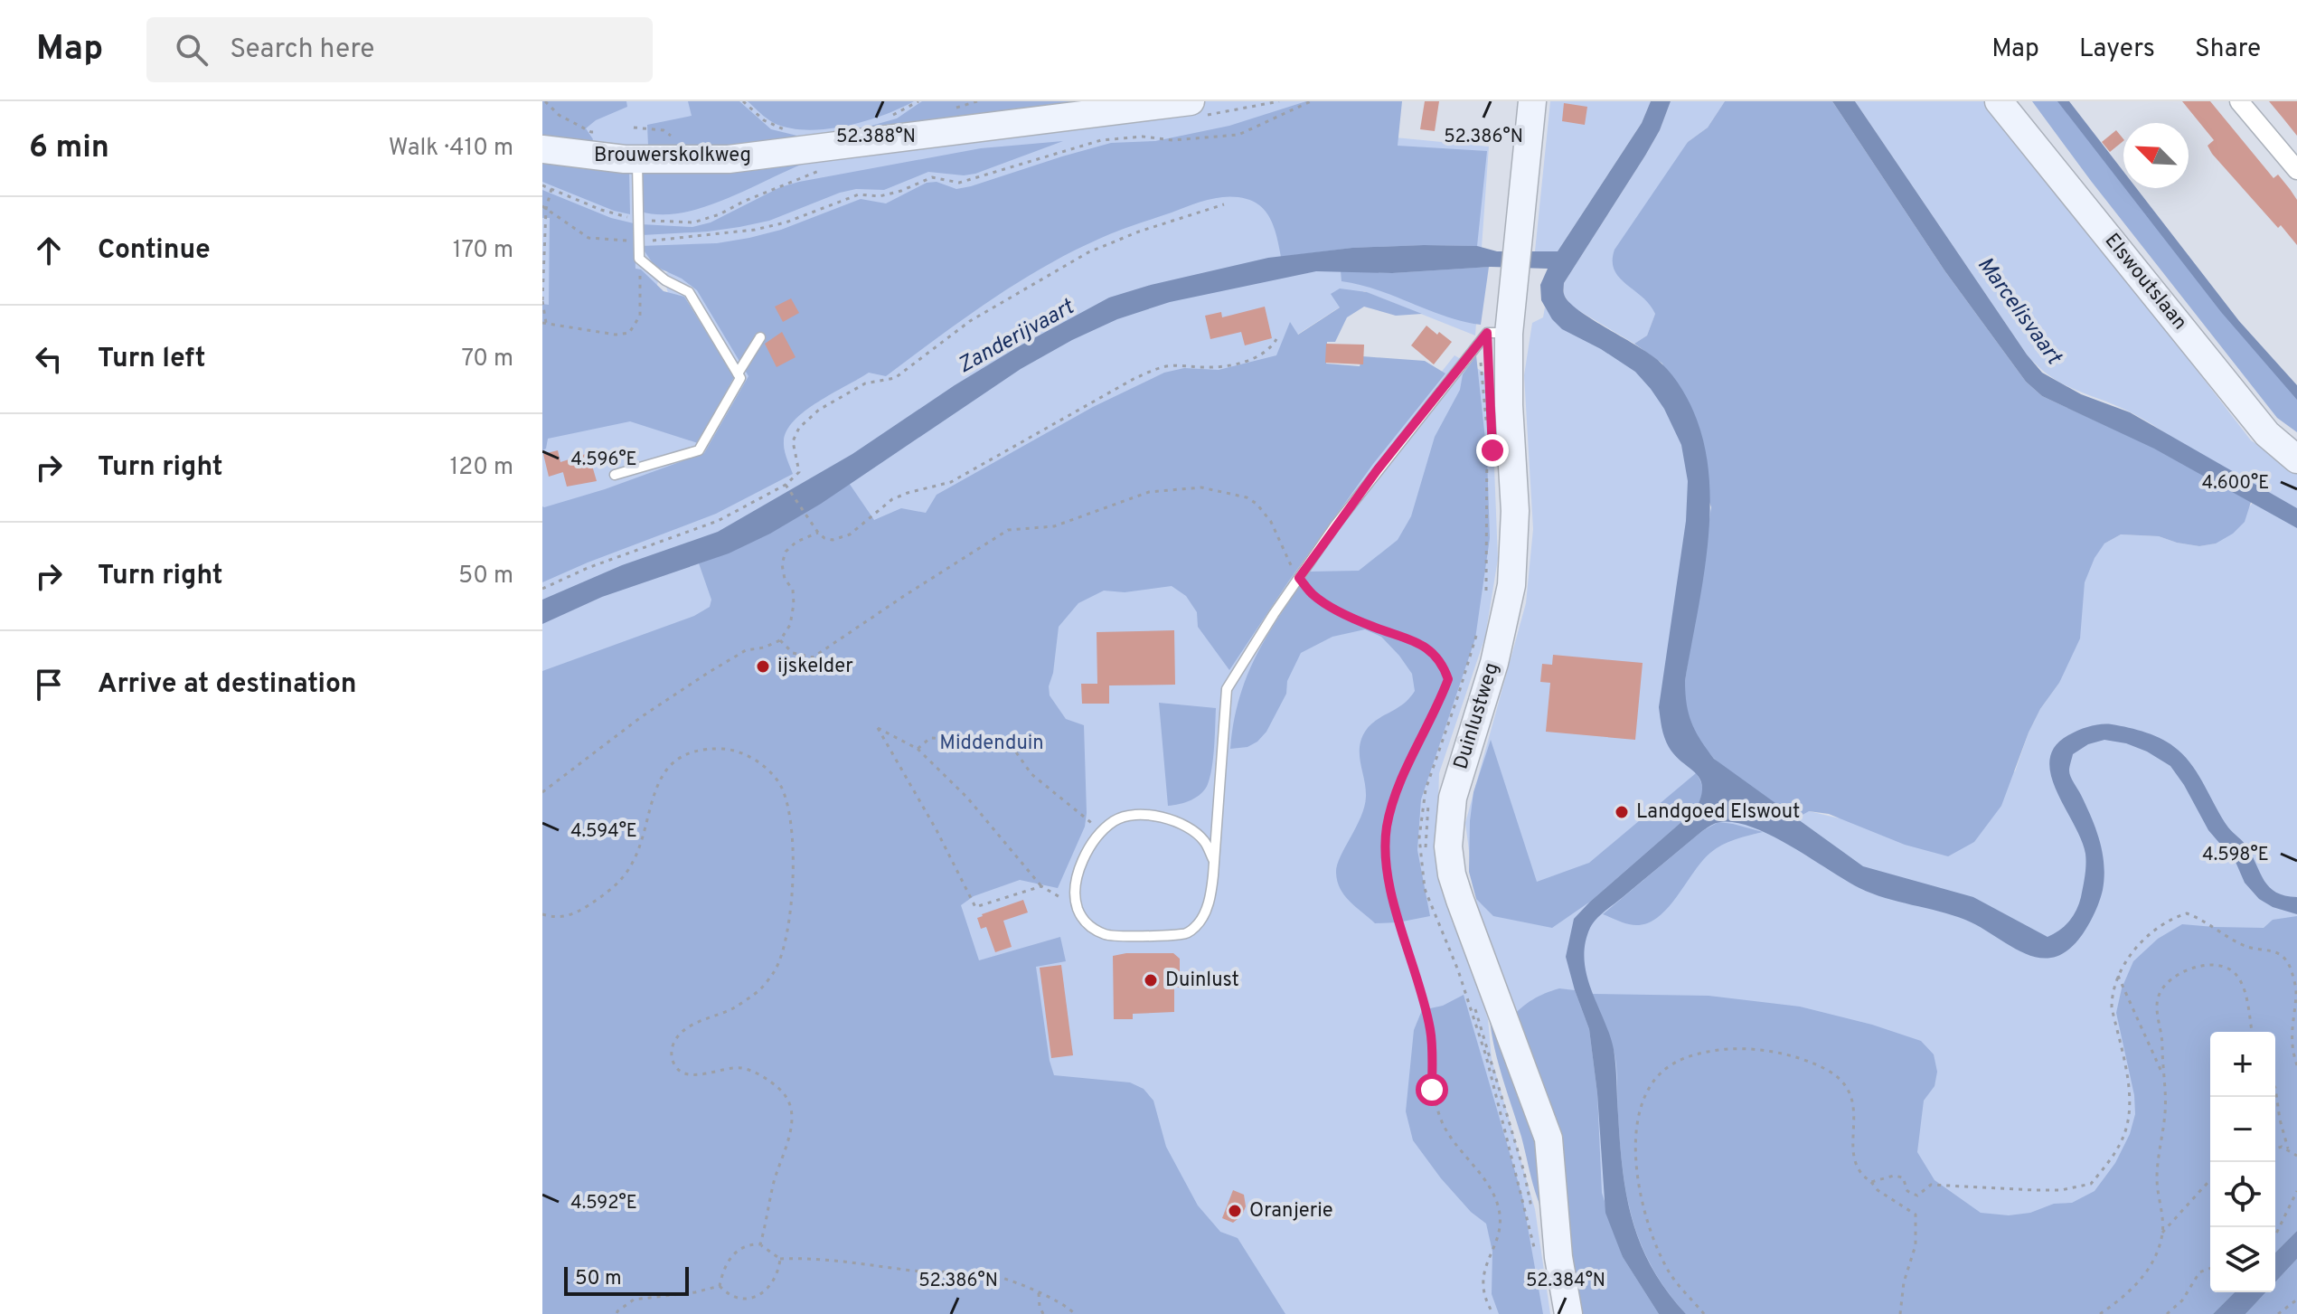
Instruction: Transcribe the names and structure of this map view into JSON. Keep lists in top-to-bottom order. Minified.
{"streets":{"street":["Brouwerskolkweg","Elswoutslaan","Duinlustweg"]},"water":["Marcelisvaart","Zanderijvaart"],"parks":["Middenduin"],"places":["ijskelder","Landgoed Elswout","Duinlust","Oranjerie"],"scale_bar":"50 m","north":"top left","page":{"header":"Map","search":"Search here","nav":["Map","Layers","Share"],"heading":["6 min","Walk · 410 m"],"list":[["Continue","170 m"],["Turn left","70 m"],["Turn right","120 m"],["Turn right","50 m"],"Arrive at destination"],"map_buttons":["+","−"],"scale":"50 m"},"coordinates":["52.388°N","52.386°N","4.596°E","4.600°E","4.594°E","4.598°E","4.592°E","52.384°N"]}
